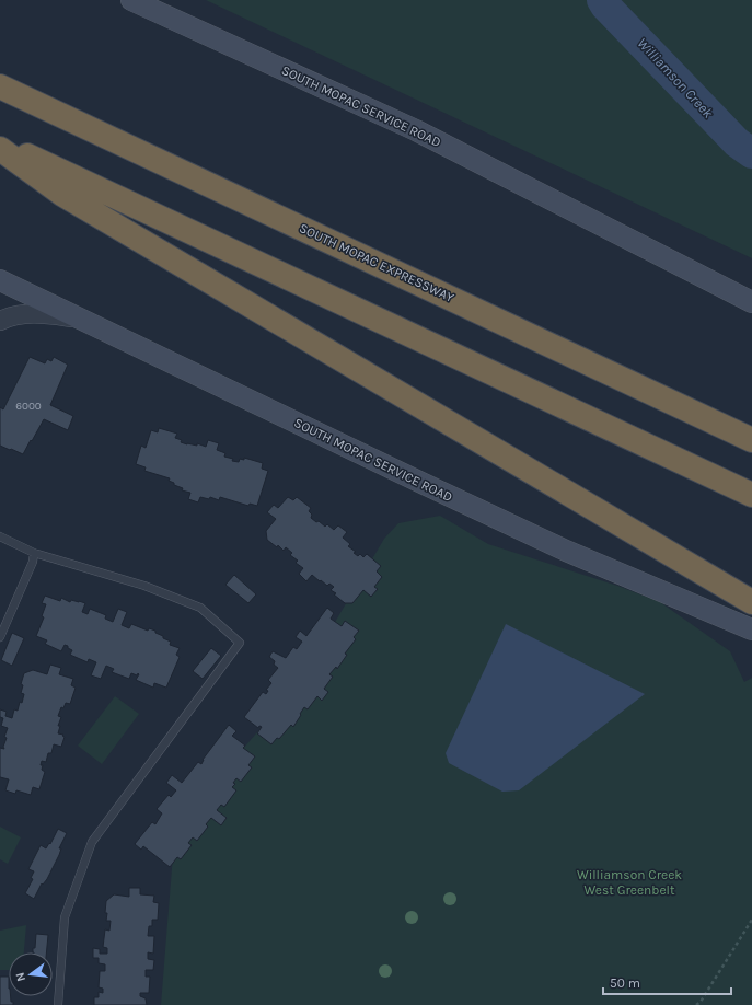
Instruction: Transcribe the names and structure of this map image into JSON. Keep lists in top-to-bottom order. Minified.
{"streets":{"highway":["SOUTH MOPAC EXPRESSWAY"],"main road":["SOUTH MOPAC SERVICE ROAD"]},"water":["Williamson Creek"],"parks":["Williamson Creek West Greenbelt"],"house_numbers":["6000"],"scale_bar":"50 m","north":"left"}
